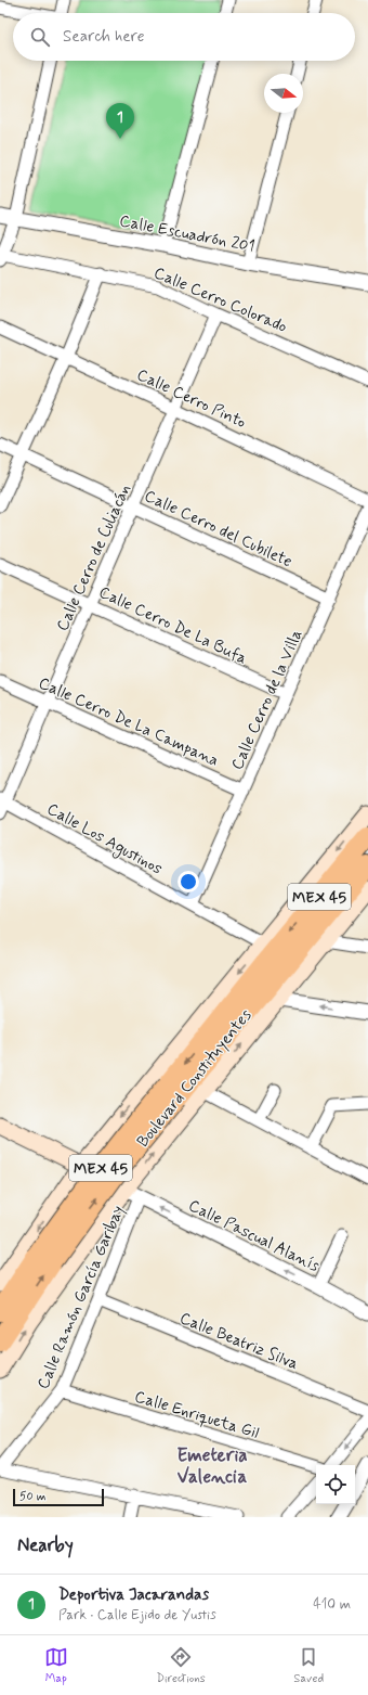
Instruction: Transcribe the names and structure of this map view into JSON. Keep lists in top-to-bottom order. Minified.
{"streets":{"highway":["MEX 45","Boulevard Constituyentes"],"street":["Calle Escuadrón 201","Calle Cerro Colorado","Calle Cerro Pinto","Calle Cerro del Cubilete","Calle Cerro de Culiacán","Calle Cerro De La Bufa","Calle Cerro de la Villa","Calle Cerro De La Campana","Calle Los Agustinos","Calle Pascual Alanís","Calle Ramón García Garibay","Calle Beatriz Silva","Calle Enriqueta Gil"]},"crossings":[["Calle Cerro Colorado","Calle Cerro de Culiacán"],["Calle Cerro Pinto","Calle Cerro de Culiacán"],["Calle Cerro del Cubilete","Calle Cerro de Culiacán"],["Calle Cerro del Cubilete","Calle Cerro de la Villa"],["Calle Cerro de Culiacán","Calle Cerro De La Bufa"],["Calle Cerro de Culiacán","Calle Cerro De La Campana"],["Calle Cerro de Culiacán","Calle Los Agustinos"],["Calle Cerro De La Bufa","Calle Cerro de la Villa"],["Calle Cerro de la Villa","Calle Cerro De La Campana"],["Calle Cerro de la Villa","Calle Los Agustinos"],["Calle Los Agustinos","Boulevard Constituyentes"],["Calle Pascual Alanís","Calle Ramón García Garibay"],["Calle Ramón García Garibay","Calle Beatriz Silva"],["Calle Ramón García Garibay","Calle Enriqueta Gil"]],"districts":["Emeteria Valencia"],"scale_bar":"50 m","north":"right","page":{"search":"Search here","pins":"1","scale":"50 m","heading":"Nearby","list":[{"mark":"1","name":"Deportiva Jacarandas","note":"Park · Calle Ejido de Yustis","value":"410 m"}],"nav":["Map","Directions","Saved"]}}
